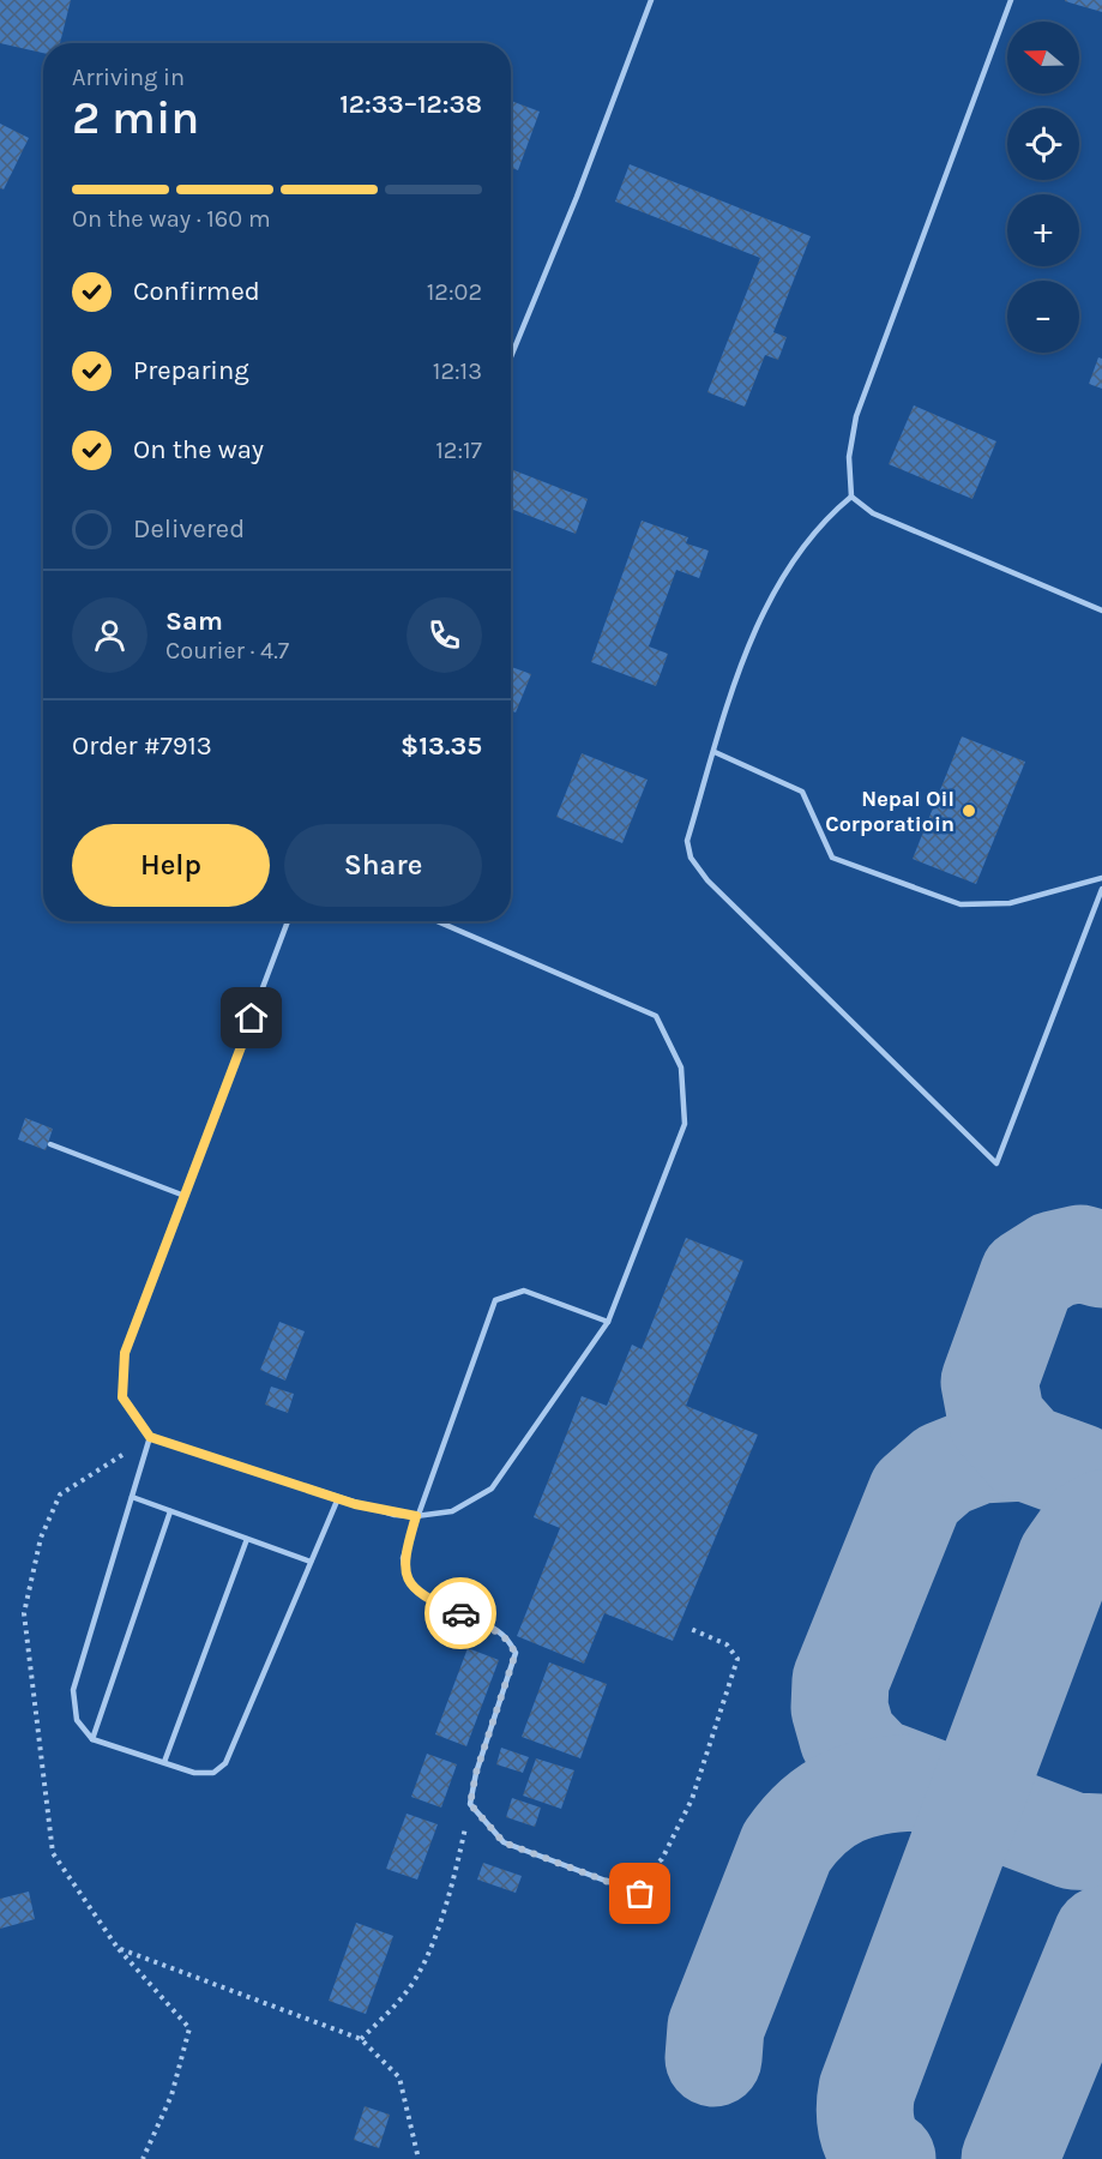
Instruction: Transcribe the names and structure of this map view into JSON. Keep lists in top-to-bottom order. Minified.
{"places":["Nepal Oil Corporatioin"],"north":"left","page":{"map_buttons":["+","−"],"heading":["2 min","Arriving in","12:33–12:38"],"panel":["Sam","Courier · 4.7","Order #7913","$13.35"],"bar":"On the way · 160 m","list":[["Confirmed","12:02"],["Preparing","12:13"],["On the way","12:17"],"Delivered"],"buttons":["Help","Share"]}}
